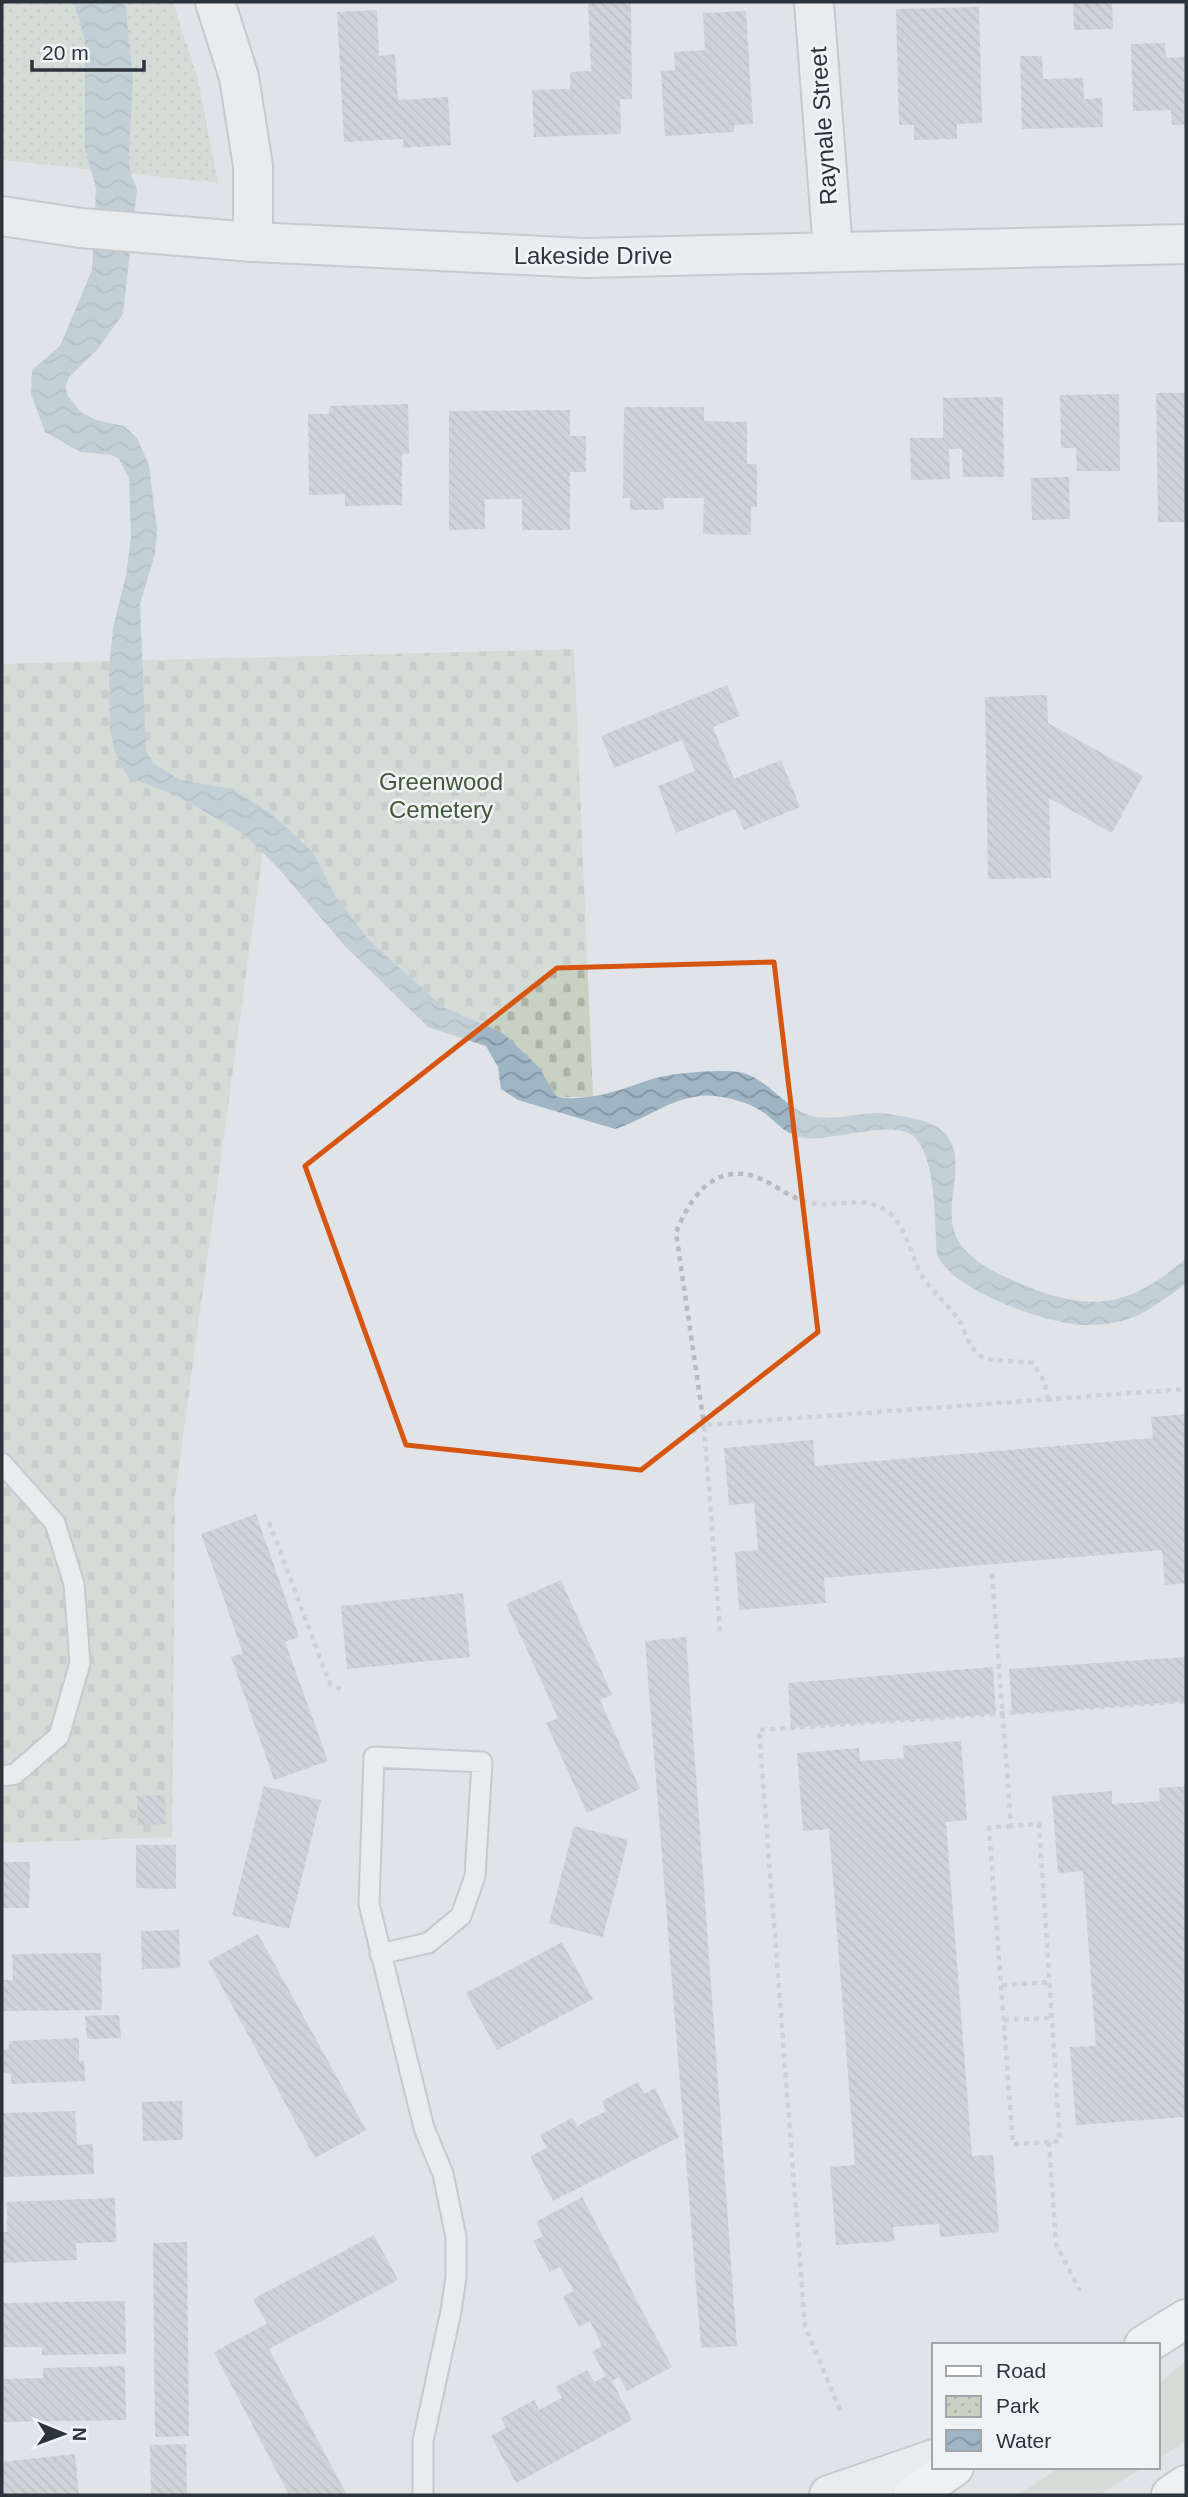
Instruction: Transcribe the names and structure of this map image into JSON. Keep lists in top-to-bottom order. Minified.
{"streets":{"street":["Raynale Street","Lakeside Drive"]},"crossings":[["Raynale Street","Lakeside Drive"]],"parks":["Greenwood Cemetery"],"legend":["Road","Park","Water"],"scale_bar":"20 m","north":"right"}
